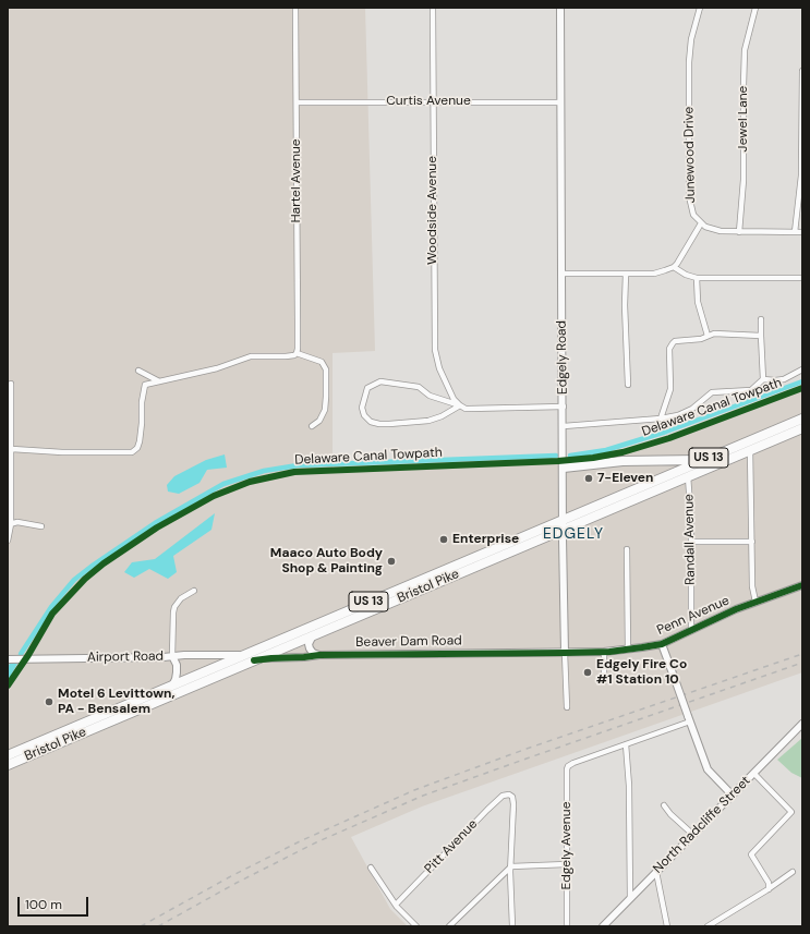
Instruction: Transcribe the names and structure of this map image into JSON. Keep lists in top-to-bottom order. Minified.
{"streets":{"highway":["US 13","Bristol Pike"],"street":["Curtis Avenue","Jewel Lane","Junewood Drive","Hartel Avenue","Woodside Avenue","Edgely Road","Randall Avenue","Penn Avenue","Beaver Dam Road","Airport Road","North Radcliffe Street","Edgely Avenue","Pitt Avenue"],"cycle path":["Delaware Canal Towpath"]},"crossings":[["Curtis Avenue","Hartel Avenue"],["Curtis Avenue","Woodside Avenue"],["Curtis Avenue","Edgely Road"],["Edgely Road","Bristol Pike"],["Edgely Road","Penn Avenue"],["Edgely Road","Beaver Dam Road"],["Randall Avenue","Bristol Pike"],["Randall Avenue","Penn Avenue"],["Bristol Pike","Beaver Dam Road"],["Bristol Pike","Airport Road"],["Penn Avenue","Beaver Dam Road"]],"districts":["EDGELY"],"places":["7-Eleven","Enterprise","Maaco Auto Body Shop & Painting","Edgely Fire Co #1 Station 10","Motel 6 Levittown, PA - Bensalem"],"scale_bar":"100 m"}
